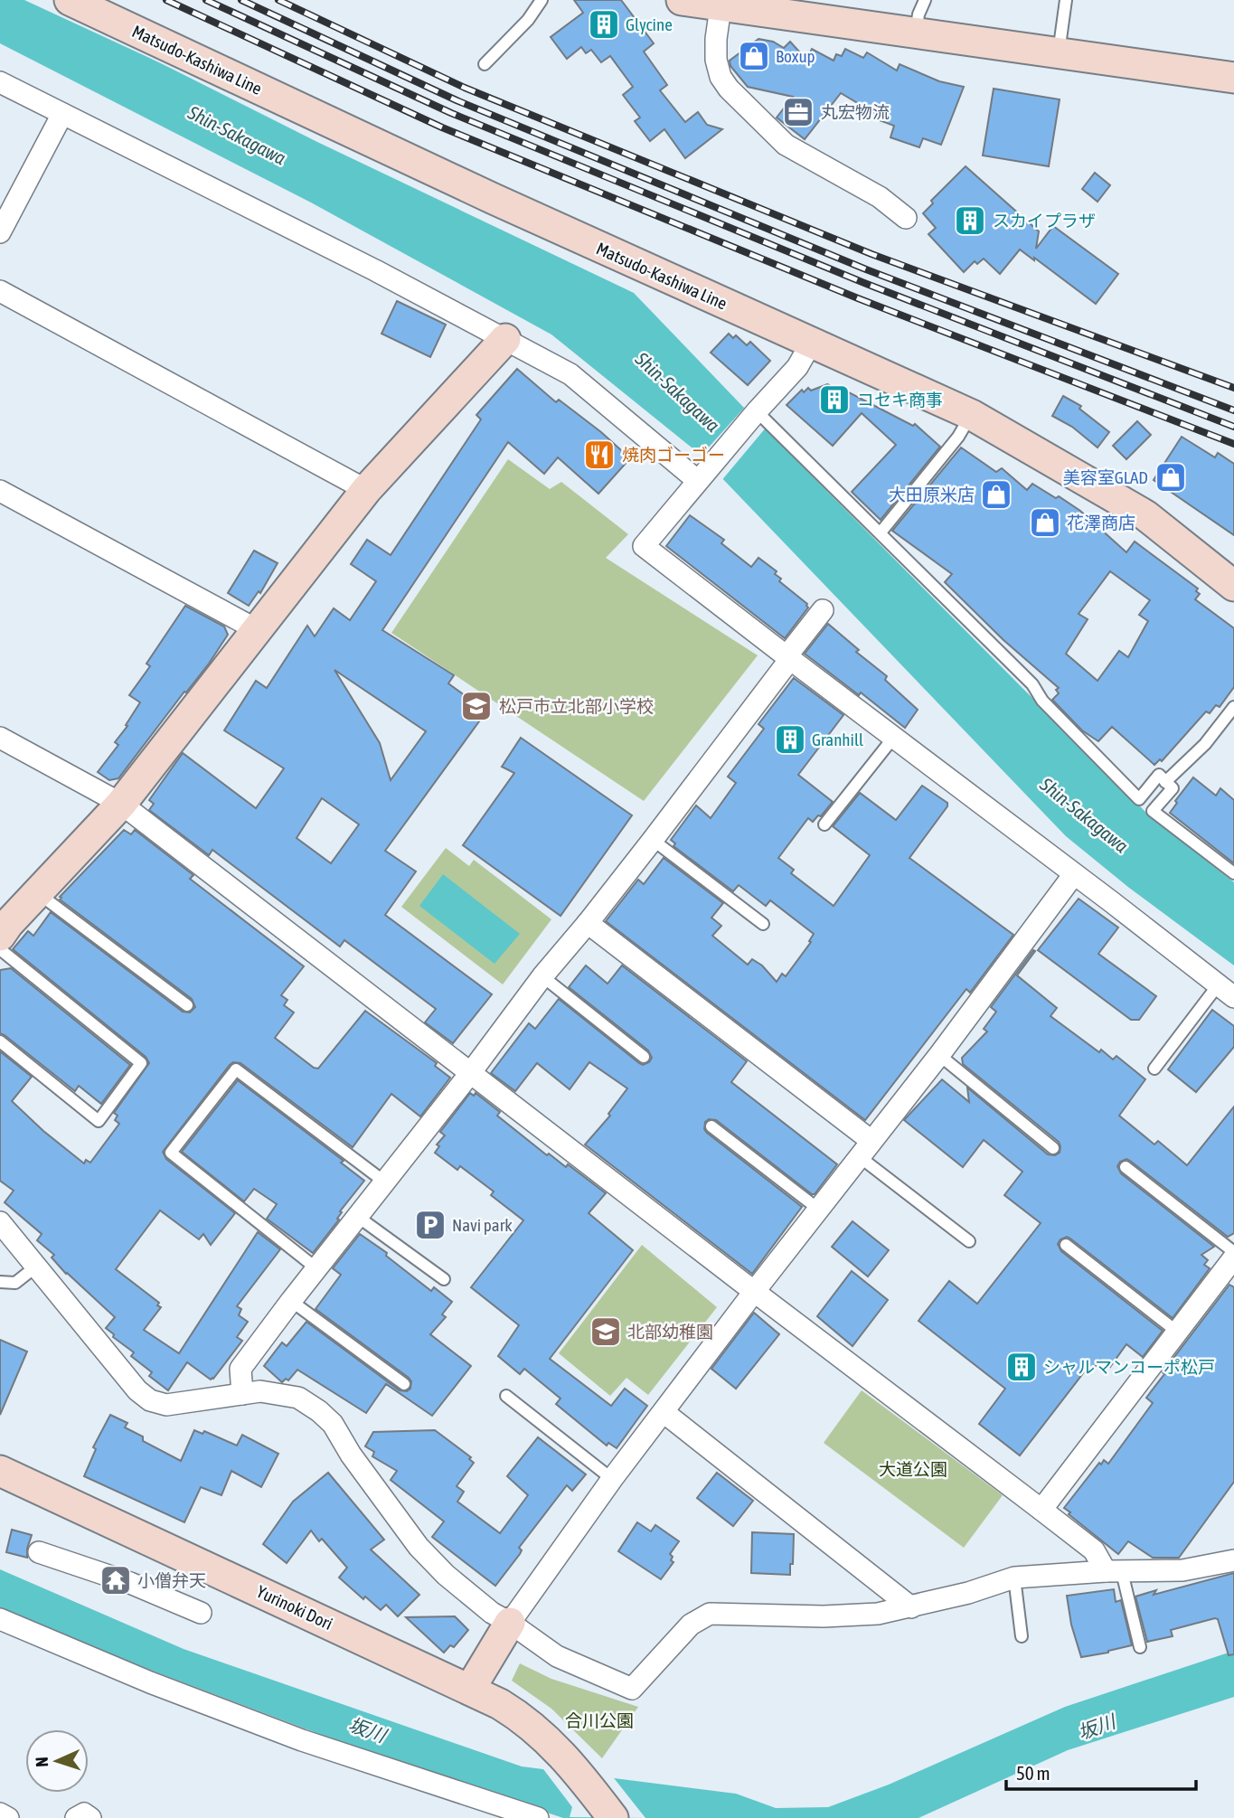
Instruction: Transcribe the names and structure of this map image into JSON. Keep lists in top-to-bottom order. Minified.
{"streets":{"street":["Matsudo-Kashiwa Line","Yurinoki Dori"]},"water":["Shin-Sakagawa","坂川"],"parks":["大道公園","合川公園"],"places":{"building":["Glycine","スカイプラザ","コセキ商事","Granhill","シャルマンコーポ松戸"],"shop":["Boxup","美容室GLAD","大田原米店","花澤商店"],"office":["丸宏物流"],"restaurant":["焼肉ゴーゴー"],"school or university":["松戸市立北部小学校","北部幼稚園"],"parking":["Navi park"],"temple":["小僧弁天"]},"scale_bar":"50 m","north":"left"}
